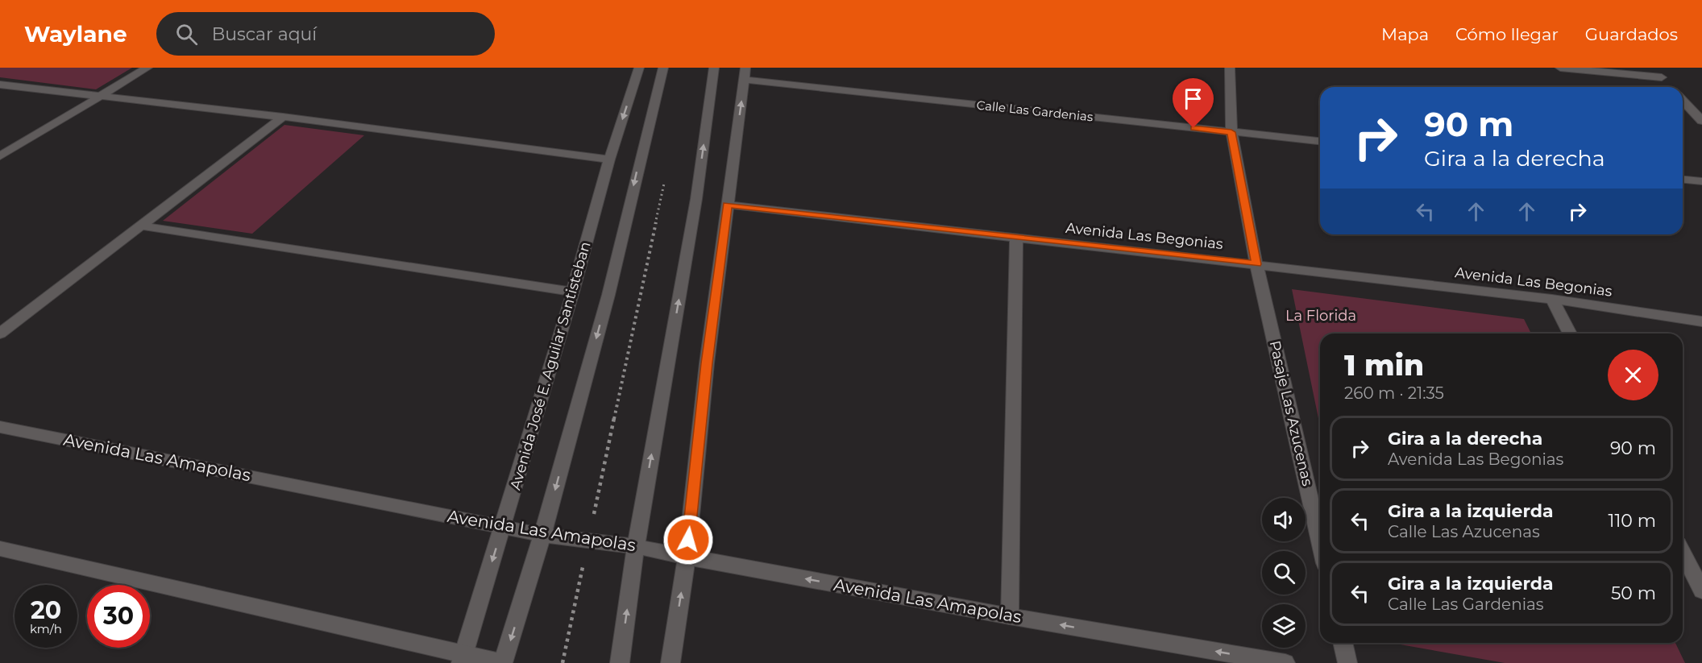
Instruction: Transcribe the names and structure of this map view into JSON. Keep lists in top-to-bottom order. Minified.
{"streets":{"street":["Calle Las Gardenias","Avenida Las Begonias","Avenida José E. Aguilar Santisteban","Pasaje Las Azucenas","Avenida Las Amapolas"]},"crossings":[["Calle Las Gardenias","Pasaje Las Azucenas"],["Avenida Las Begonias","Pasaje Las Azucenas"],["Avenida José E. Aguilar Santisteban","Avenida Las Amapolas"]],"one_way":["Avenida Las Amapolas"],"parks":["La Florida"],"page":{"header":"Waylane","search":"Buscar aquí","nav":["Mapa","Cómo llegar","Guardados"],"turn":["90 m","Gira a la derecha"],"heading":["1 min","260 m · 21:35"],"list":[{"name":"Gira a la derecha","note":"Avenida Las Begonias","value":"90 m"},{"name":"Gira a la izquierda","note":"Calle Las Azucenas","value":"110 m"},{"name":"Gira a la izquierda","note":"Calle Las Gardenias","value":"50 m"}],"speed":"20 km/h","limit":"30"}}
